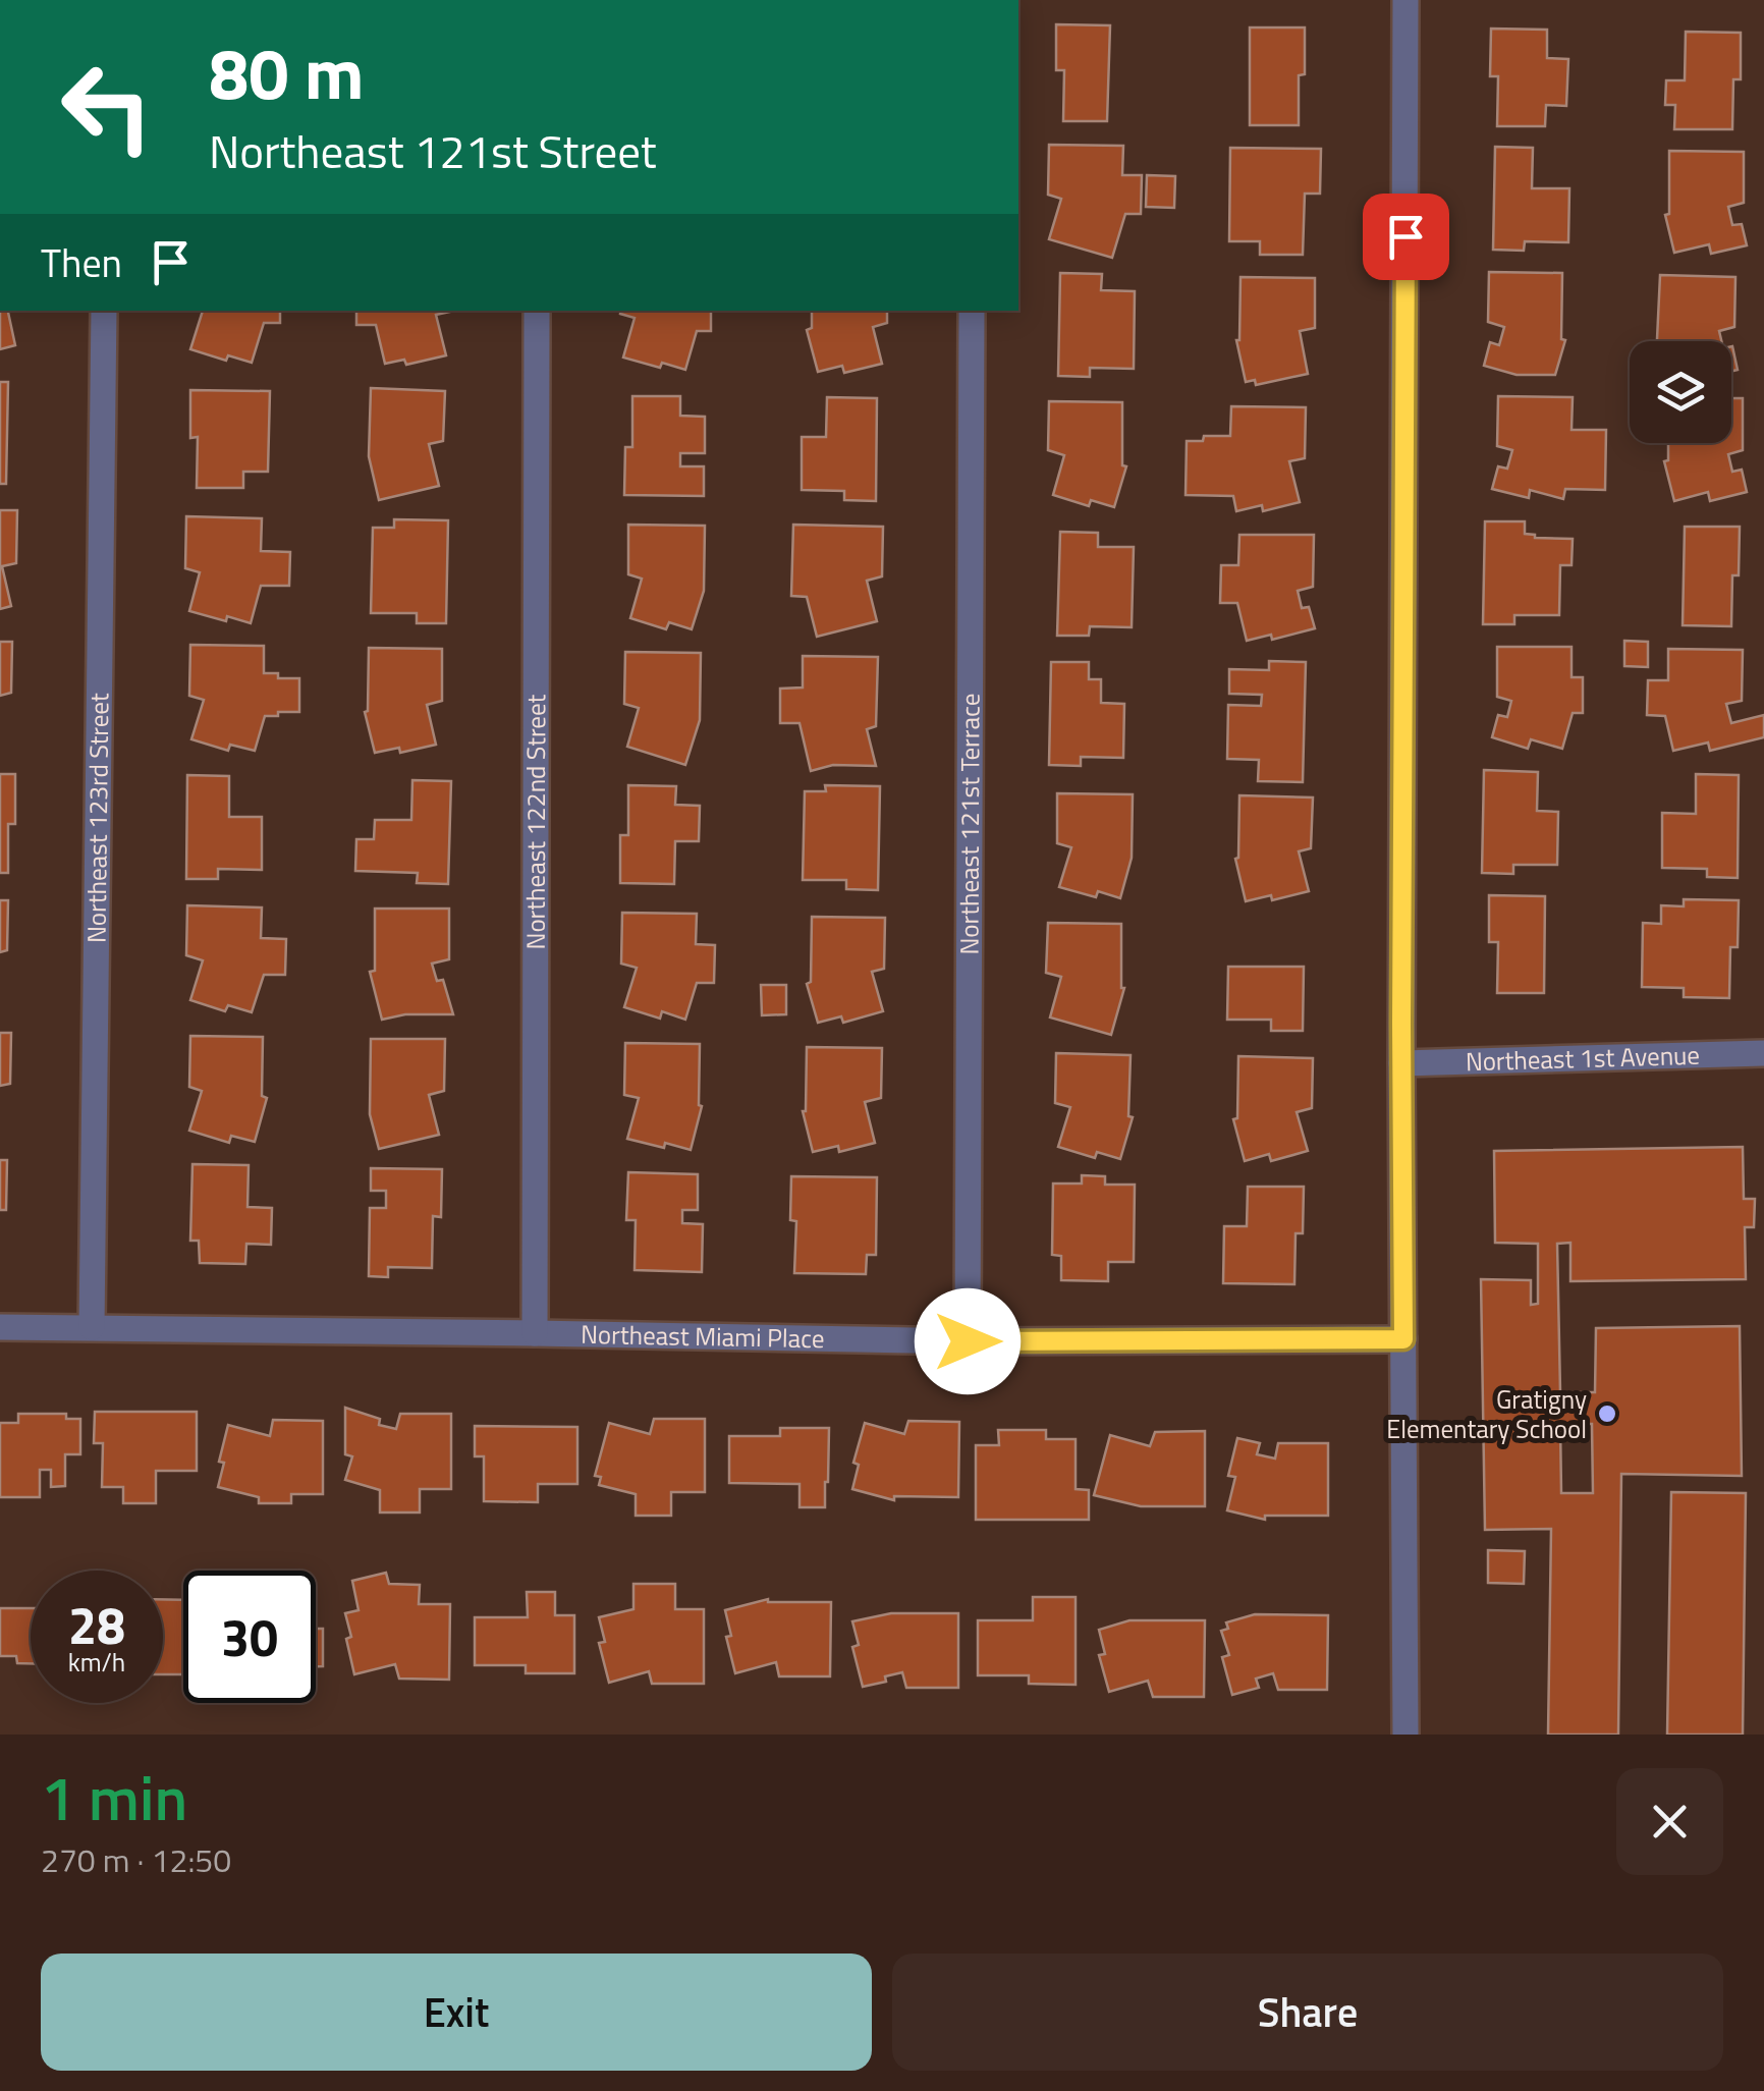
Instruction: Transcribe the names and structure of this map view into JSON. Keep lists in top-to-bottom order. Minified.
{"streets":{"street":["Northeast 123rd Street","Northeast 122nd Street","Northeast 121st Terrace","Northeast 1st Avenue","Northeast Miami Place"]},"crossings":[["Northeast 123rd Street","Northeast Miami Place"],["Northeast 122nd Street","Northeast Miami Place"],["Northeast 121st Terrace","Northeast Miami Place"]],"places":["Gratigny Elementary School"],"page":{"turn":["80 m","Northeast 121st Street"],"then":"Then","speed":"28 km/h","limit":"30","heading":["1 min","270 m · 12:50"],"buttons":["Exit","Share"]}}
